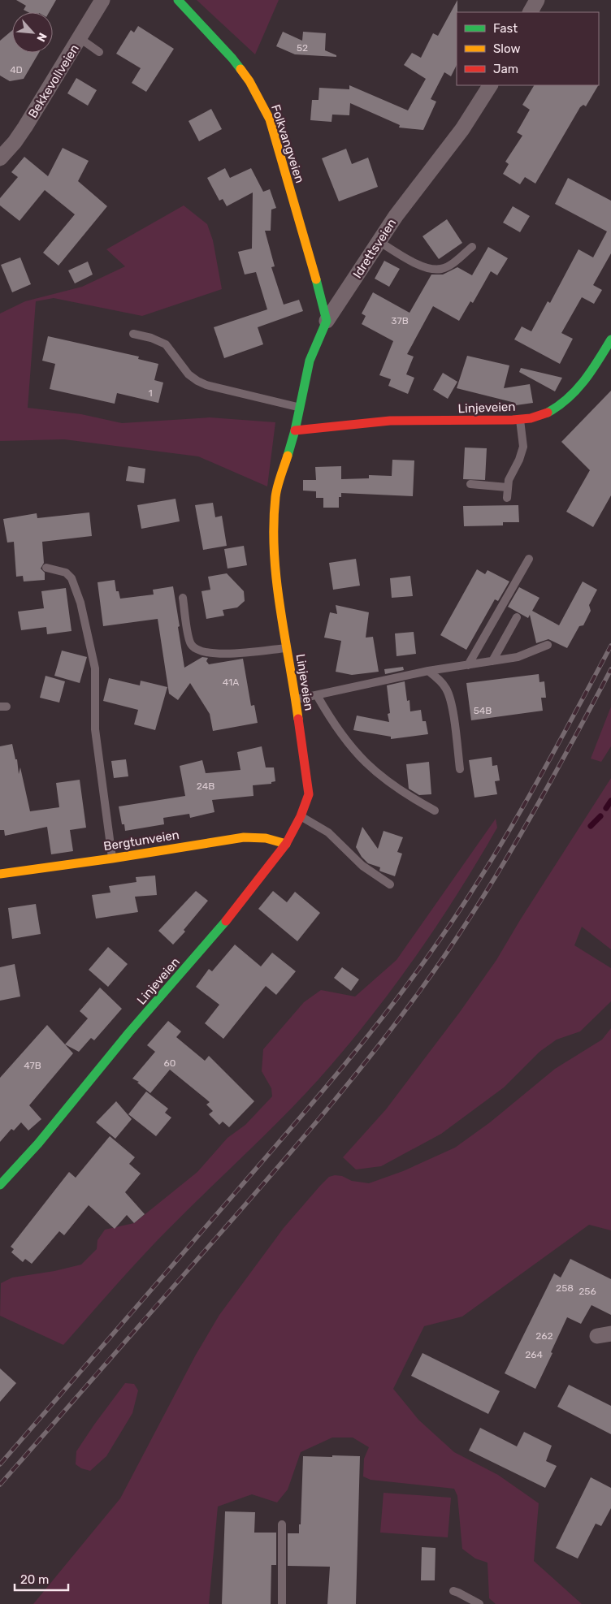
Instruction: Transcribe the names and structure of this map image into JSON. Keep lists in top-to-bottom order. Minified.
{"streets":{"street":["Bekkevollveien","Folkvangveien","Idrettsveien","Linjeveien","Bergtunveien"]},"crossings":[["Folkvangveien","Idrettsveien"],["Idrettsveien","Linjeveien"],["Linjeveien","Bergtunveien"]],"house_numbers":["52","4D","37B","1","41A","54B","24B","60","47B","258","256","262","264"],"legend":["Fast","Slow","Jam"],"scale_bar":"20 m","north":"bottom right"}
